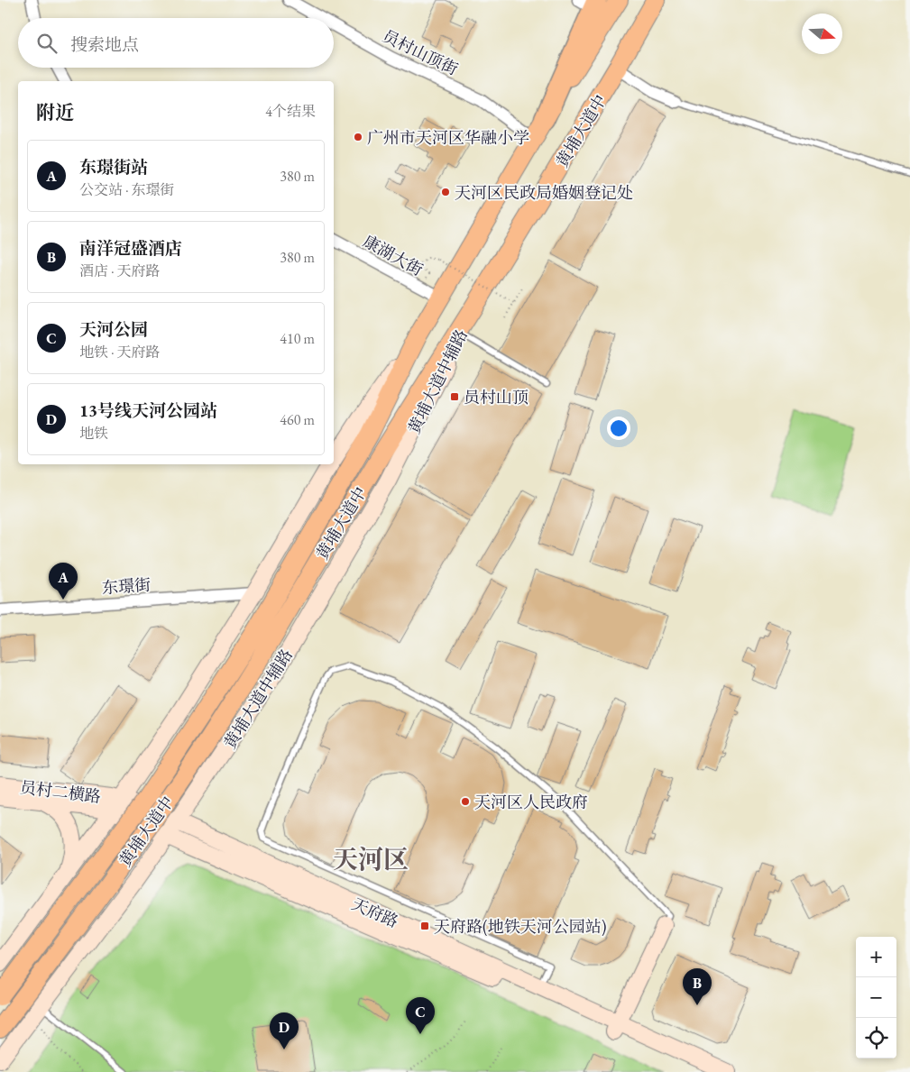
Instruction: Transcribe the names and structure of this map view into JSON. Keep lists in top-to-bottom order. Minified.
{"streets":{"main road":["黄埔大道中","黄埔大道中辅路","员村二横路","天府路"],"street":["员村山顶街","康湖大街","东璟街"]},"crossings":[["员村山顶街","黄埔大道中"],["黄埔大道中","康湖大街"],["黄埔大道中","黄埔大道中辅路"],["黄埔大道中辅路","天府路"],["员村二横路","天府路"]],"districts":["天河区"],"places":{"other":["广州市天河区华融小学","天河区民政局婚姻登记处","天河区人民政府"],"transit":["员村山顶","天府路(地铁天河公园站)"]},"north":"right","page":{"search":"搜索地点","heading":["附近","4个结果"],"list":[{"mark":"A","name":"东璟街站","note":"公交站 · 东璟街","value":"380 m"},{"mark":"B","name":"南洋冠盛酒店","note":"酒店 · 天府路","value":"380 m"},{"mark":"C","name":"天河公园","note":"地铁 · 天府路","value":"410 m"},{"mark":"D","name":"13号线天河公园站","note":"地铁","value":"460 m"}],"pins":["A","B","C","D"],"map_buttons":["+","−"]}}
